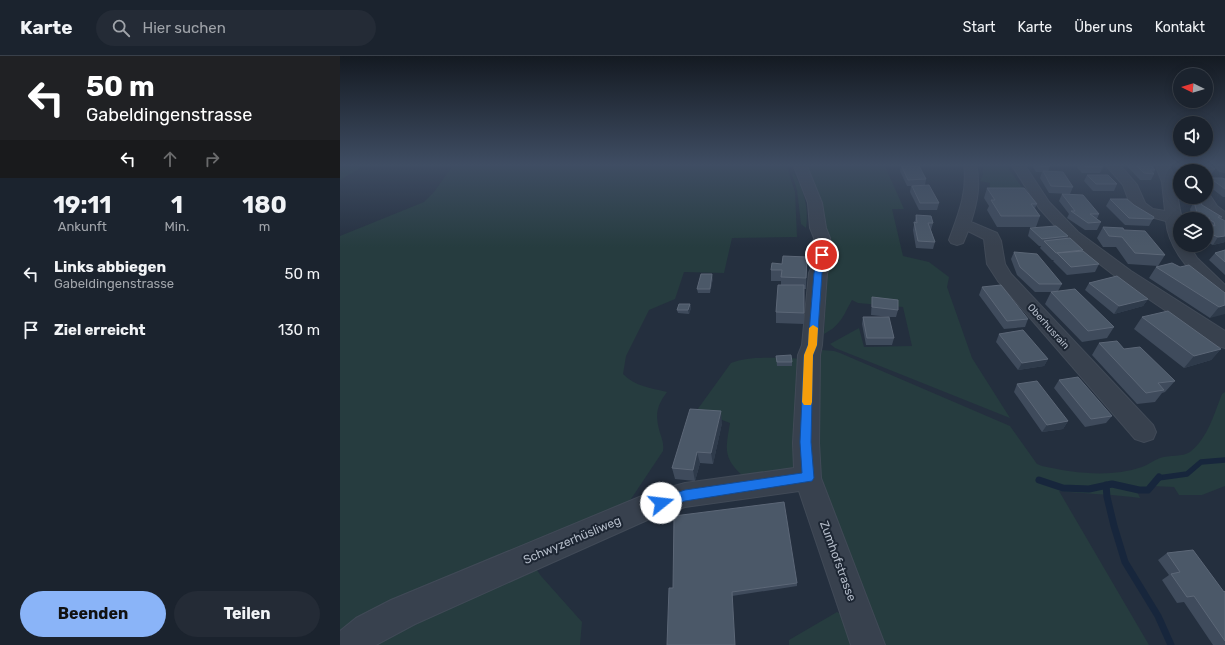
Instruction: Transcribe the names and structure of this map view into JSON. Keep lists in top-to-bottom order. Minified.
{"streets":{"street":["Oberhusrain","Schwyzerhüsliweg","Zumhofstrasse"]},"crossings":[["Schwyzerhüsliweg","Zumhofstrasse"]],"north":"left","page":{"header":"Karte","search":"Hier suchen","nav":["Start","Karte","Über uns","Kontakt"],"turn":["50 m","Gabeldingenstrasse"],"eta":["19:11","Ankunft","1","Min.","180","m"],"list":[{"name":"Links abbiegen","note":"Gabeldingenstrasse","value":"50 m"},{"name":"Ziel erreicht","value":"130 m"}],"buttons":["Beenden","Teilen"]}}
